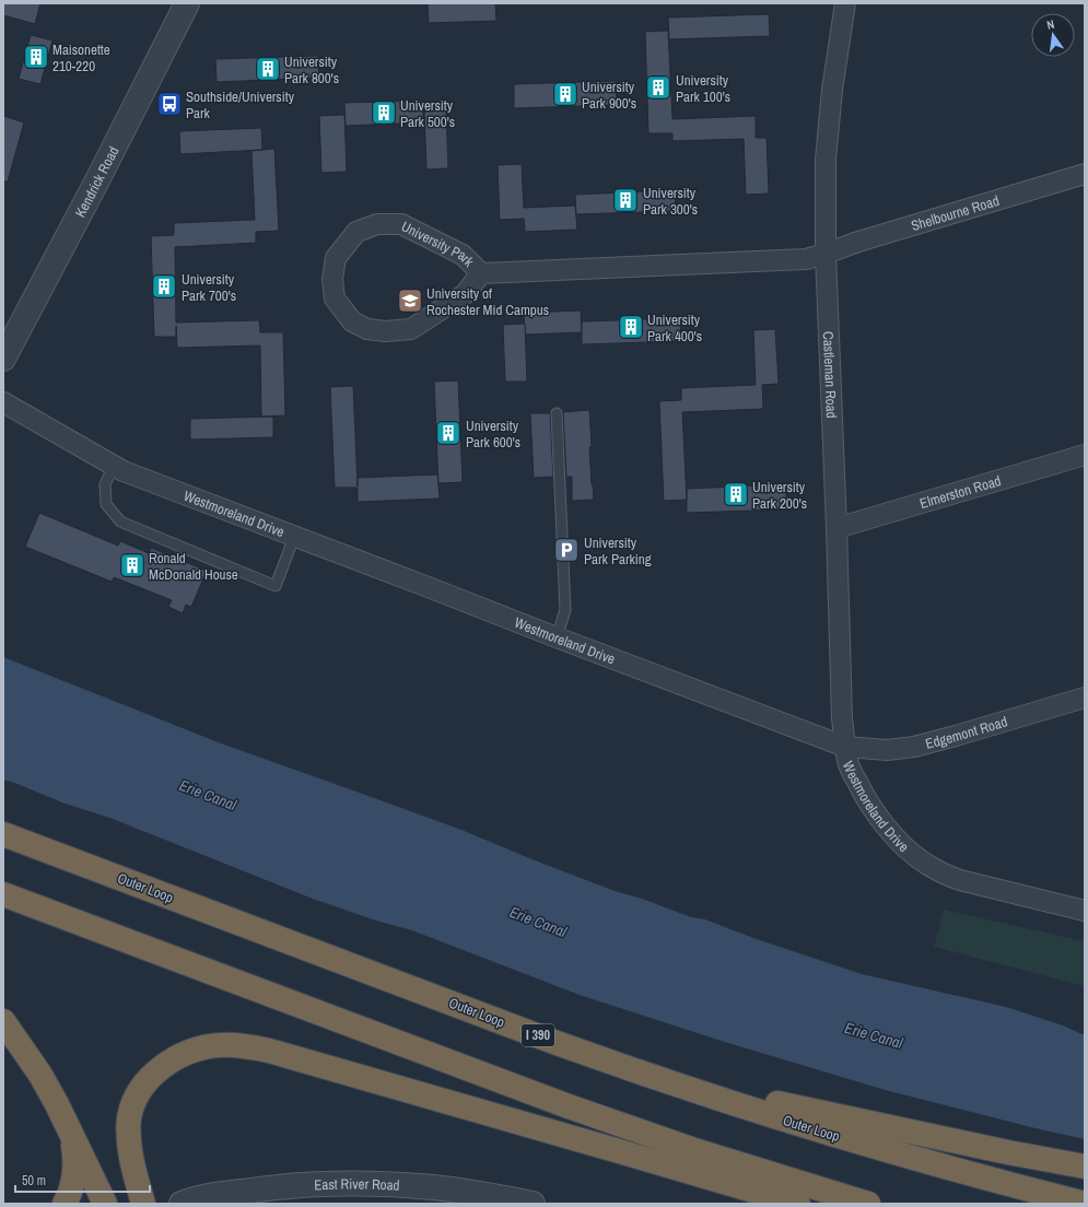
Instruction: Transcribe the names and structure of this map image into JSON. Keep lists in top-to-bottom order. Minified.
{"streets":{"highway":["Outer Loop","I 390"],"street":["Kendrick Road","Shelbourne Road","University Park","Castleman Road","Elmerston Road","Westmoreland Drive","Edgemont Road","East River Road"]},"crossings":[["Shelbourne Road","University Park"],["Shelbourne Road","Castleman Road"],["University Park","Castleman Road"],["Castleman Road","Elmerston Road"],["Castleman Road","Westmoreland Drive"],["Castleman Road","Edgemont Road"],["Westmoreland Drive","Edgemont Road"]],"water":["Erie Canal"],"places":{"building":["Maisonette 210-220","University Park 800's","University Park 100's","University Park 900's","University Park 500's","University Park 300's","University Park 700's","University Park 400's","University Park 600's","University Park 200's","Ronald McDonald House"],"bus stop":["Southside/University Park"],"school or university":["University of Rochester Mid Campus"],"parking":["University Park Parking"]},"scale_bar":"50 m","north":"top"}
